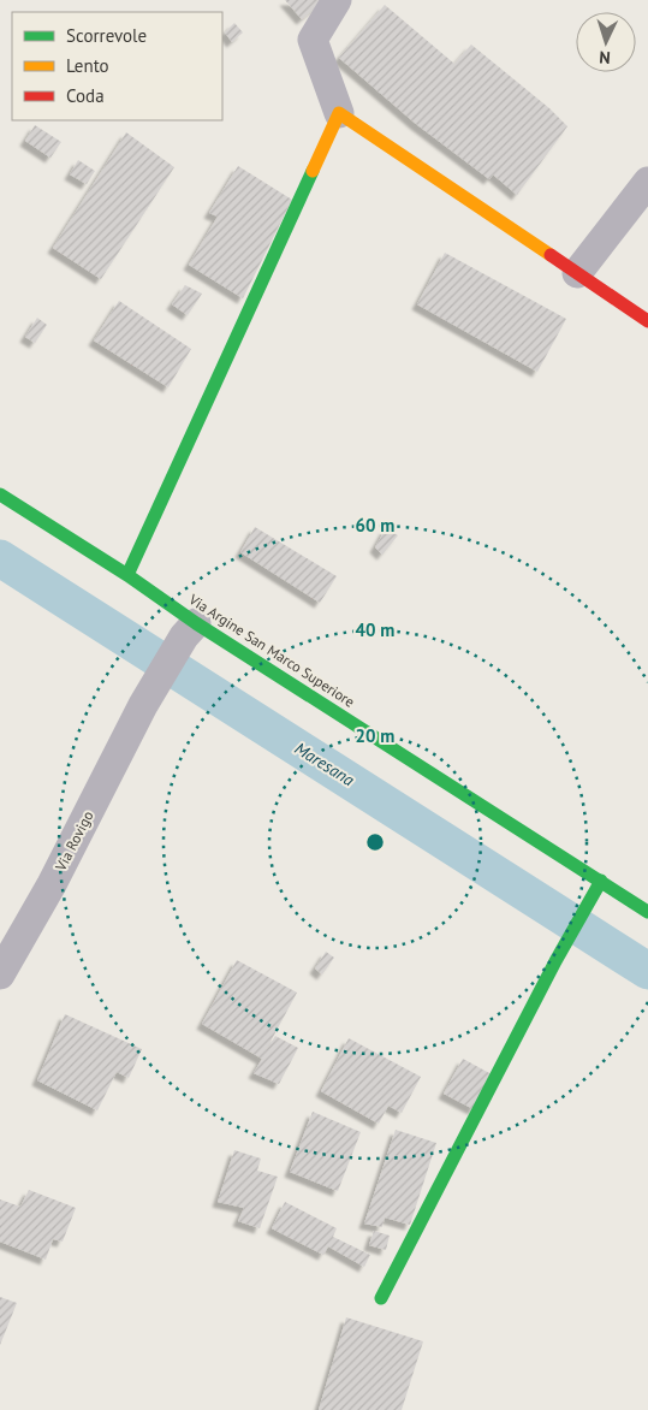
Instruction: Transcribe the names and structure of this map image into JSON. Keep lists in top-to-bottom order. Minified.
{"streets":{"street":["Via Argine San Marco Superiore","Via Rovigo"]},"crossings":[["Via Argine San Marco Superiore","Via Rovigo"]],"water":["Maresana"],"legend":["Scorrevole","Lento","Coda"],"north":"bottom","rings":["60 m","40 m","20 m"]}
